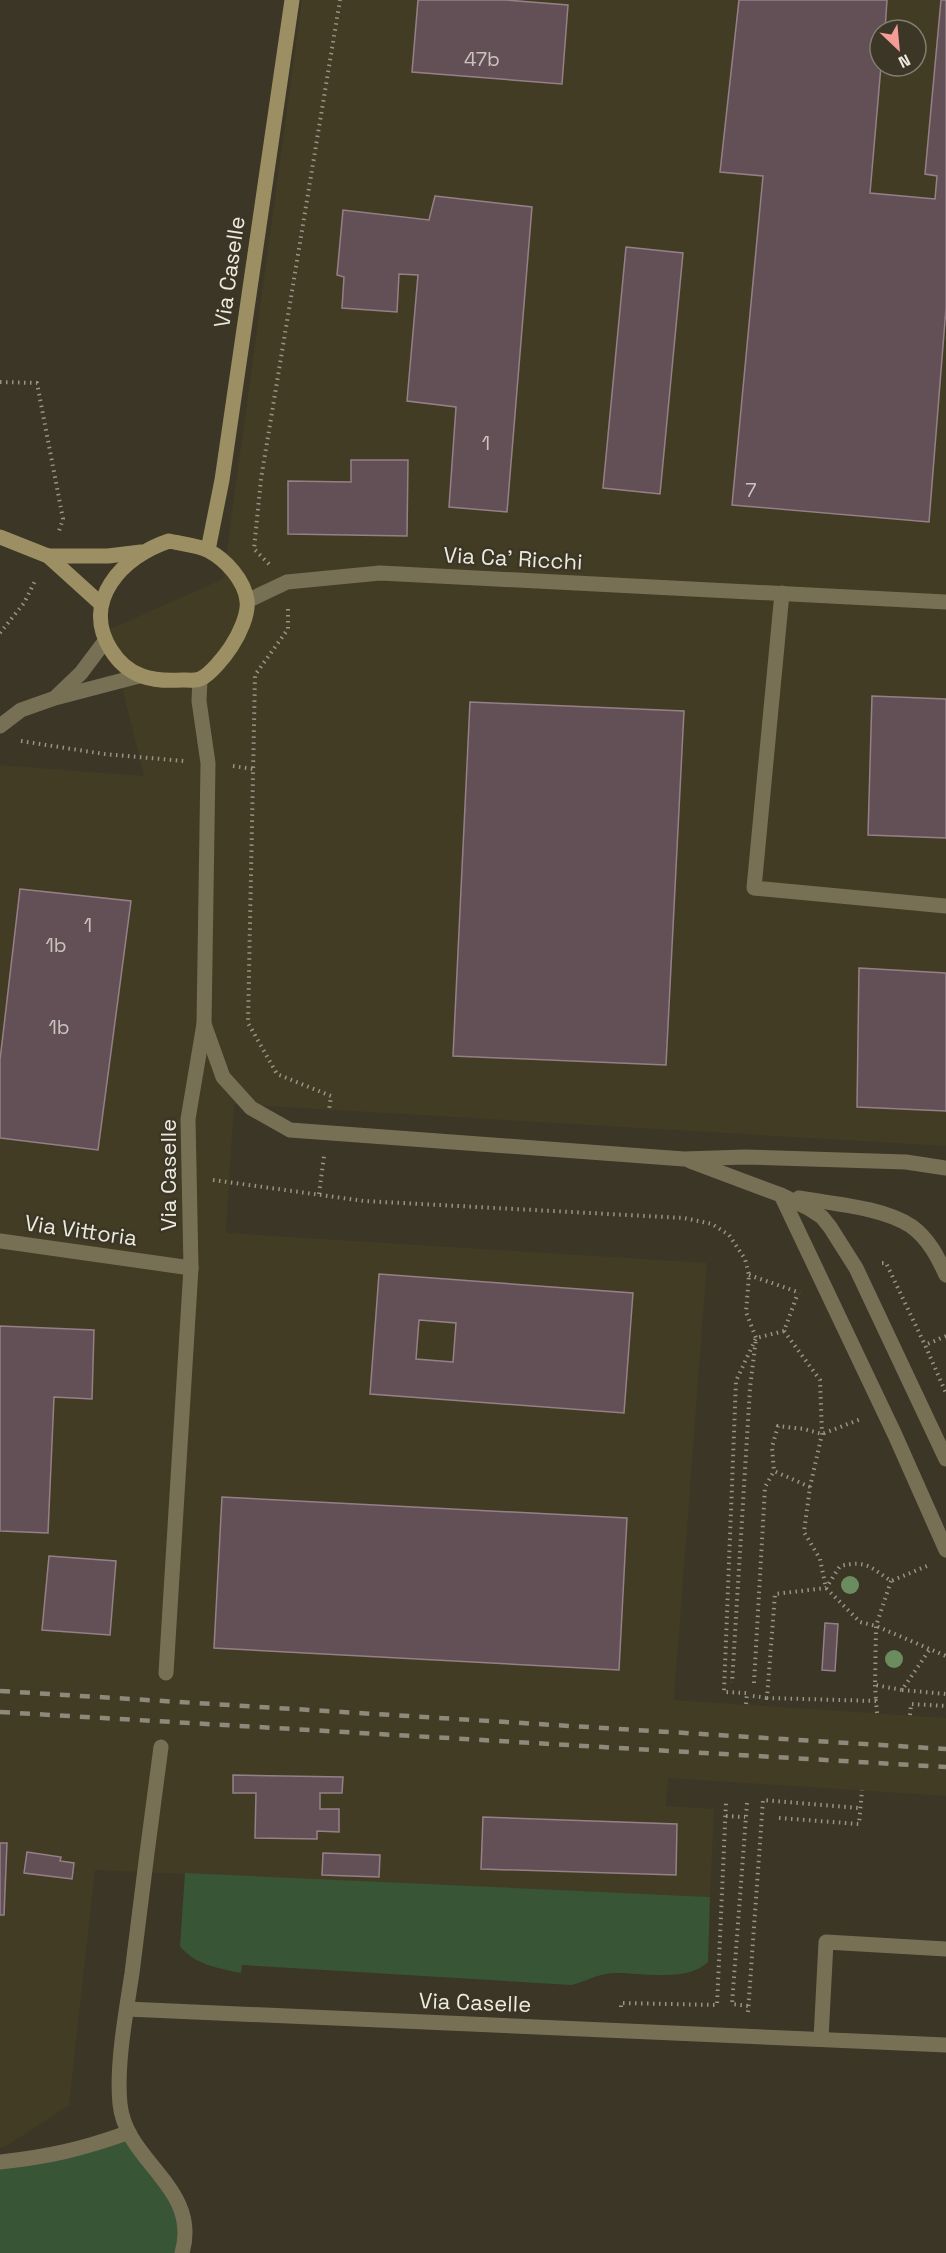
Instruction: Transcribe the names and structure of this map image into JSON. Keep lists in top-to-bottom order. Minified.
{"streets":{"street":["Via Caselle","Via Ca' Ricchi","Via Vittoria"]},"crossings":[["Via Caselle","Via Ca' Ricchi"],["Via Caselle","Via Vittoria"]],"house_numbers":["47b","1","7","1","1b","1b"],"north":"bottom right"}
